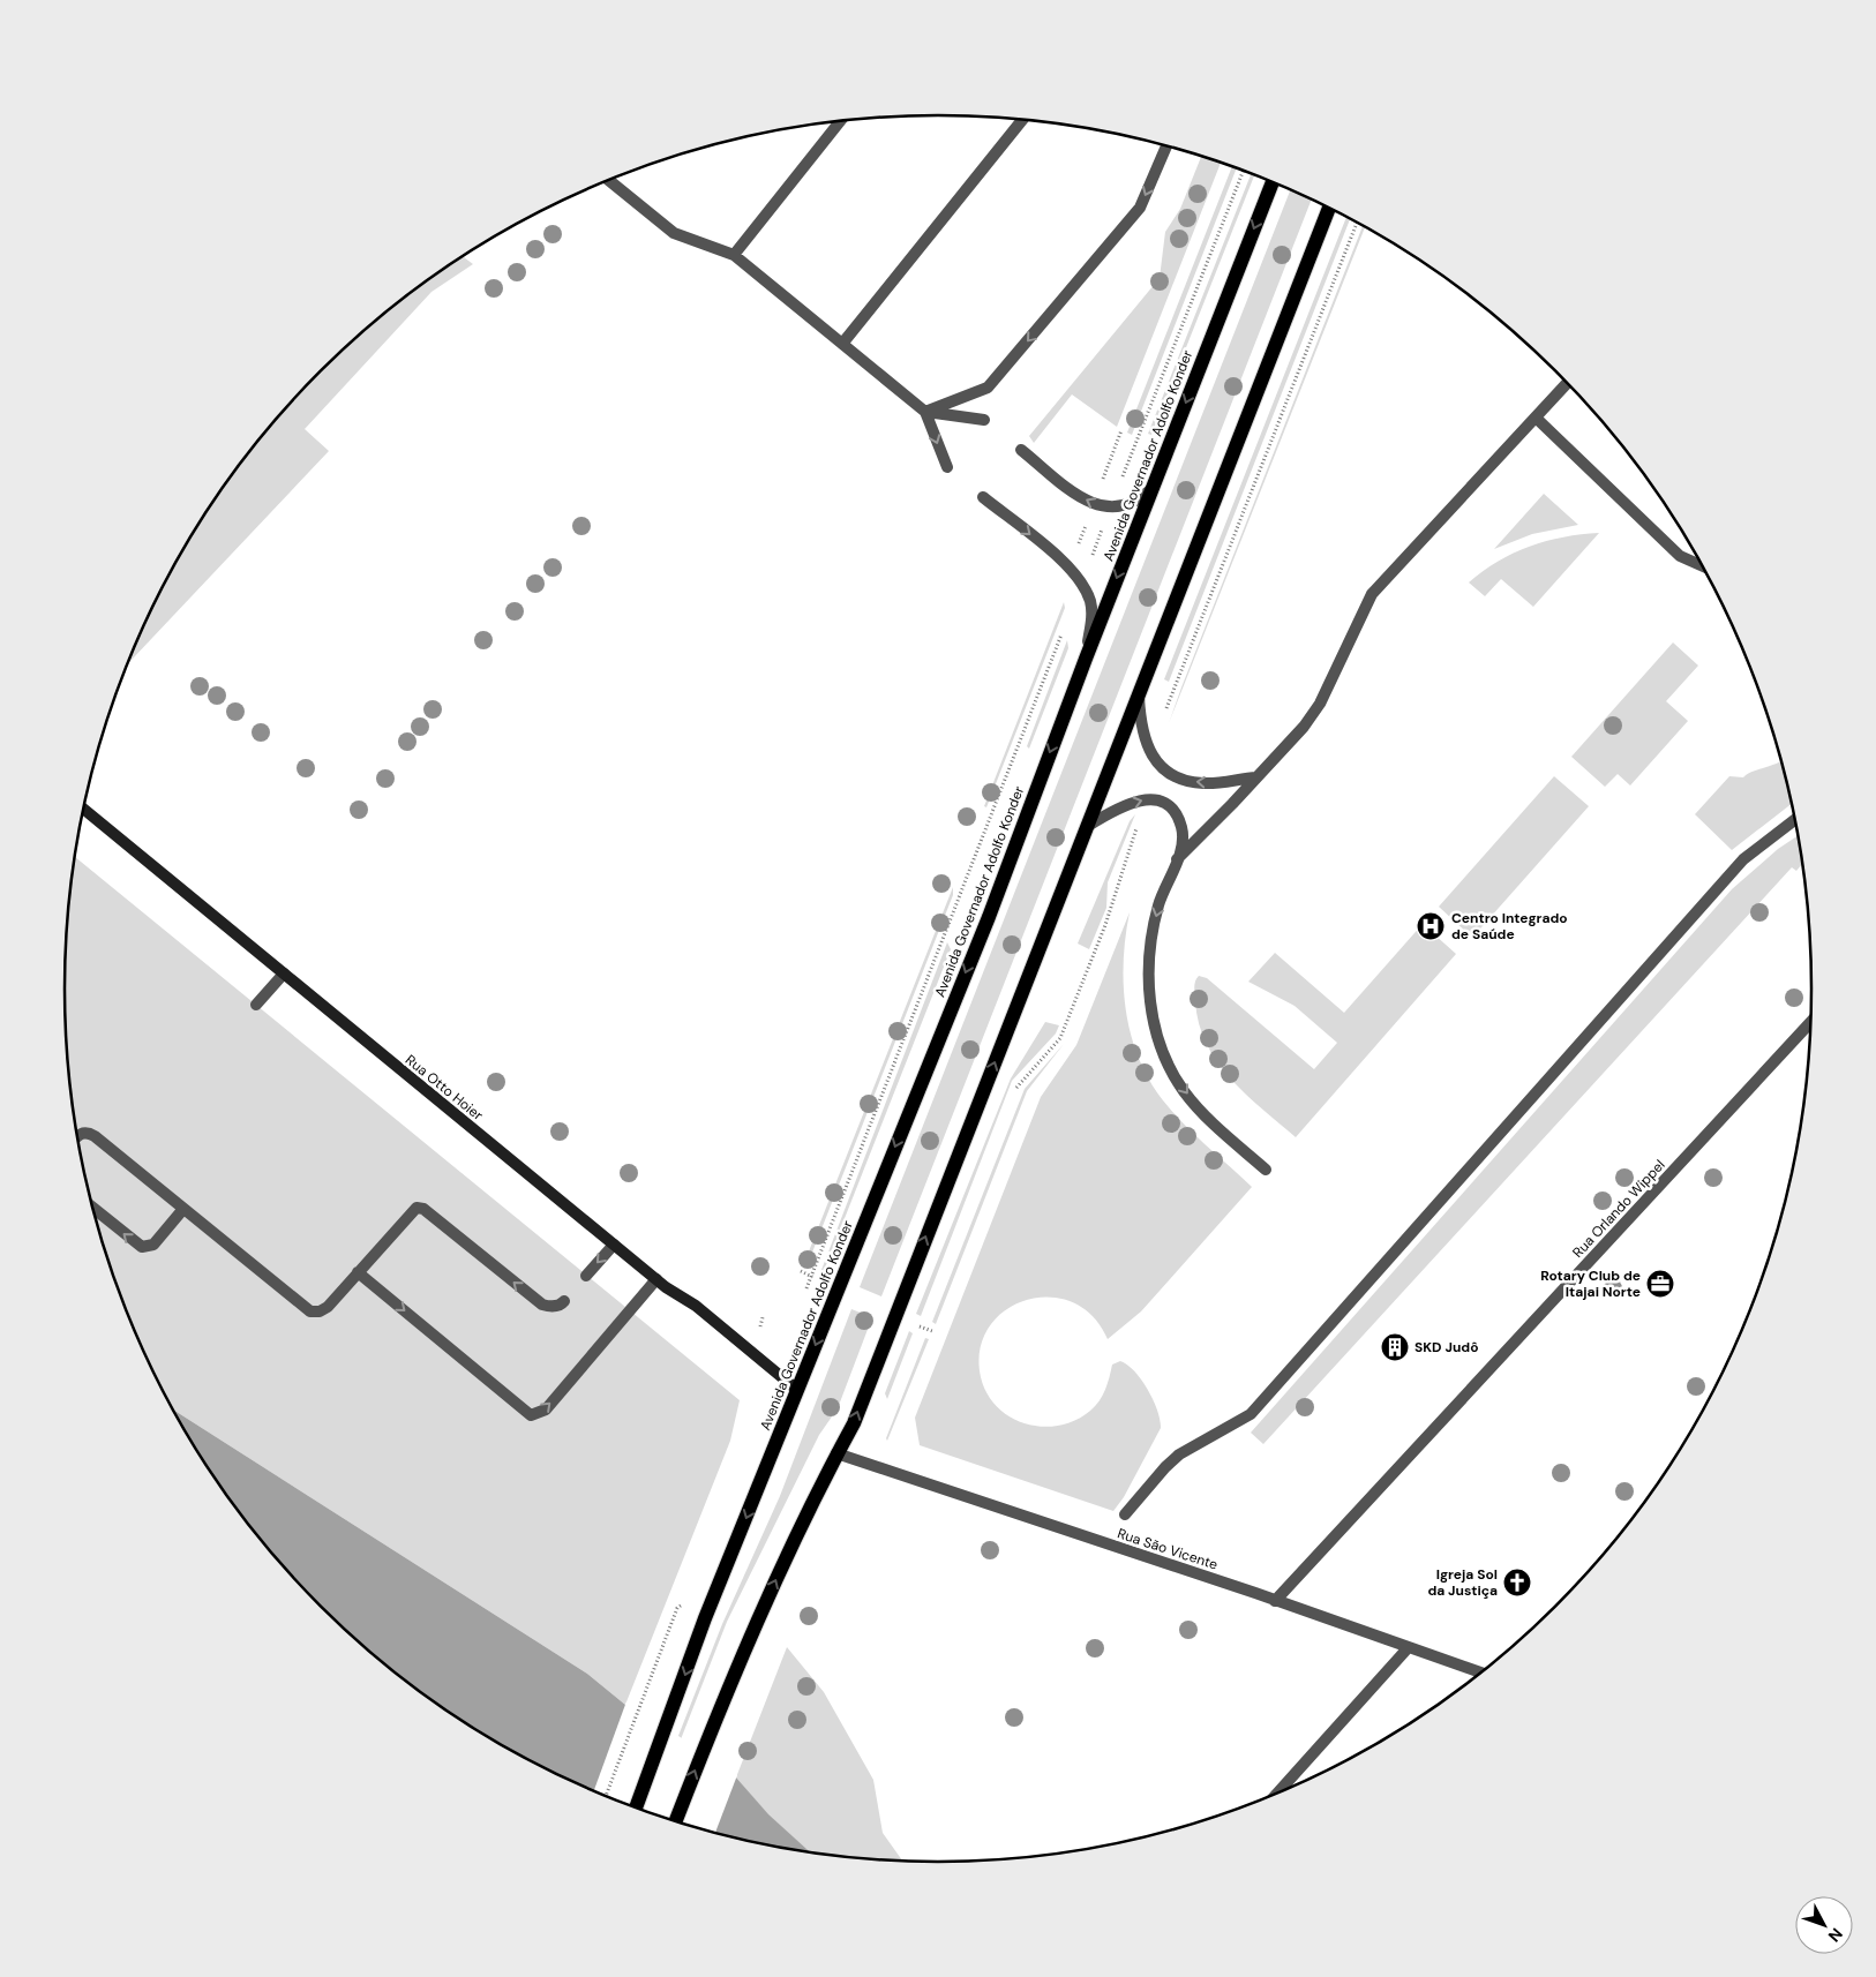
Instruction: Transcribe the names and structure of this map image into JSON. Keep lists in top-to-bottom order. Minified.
{"streets":{"main road":["Avenida Governador Adolfo Konder"],"street":["Rua Otto Hoier","Rua Orlando Wippel","Rua São Vicente"]},"crossings":[["Avenida Governador Adolfo Konder","Rua Otto Hoier"],["Rua Orlando Wippel","Rua São Vicente"]],"places":{"hospital":["Centro Integrado de Saúde"],"office":["Rotary Club de Itajai Norte"],"building":["SKD Judô"],"church":["Igreja Sol da Justiça"]},"north":"bottom right"}
